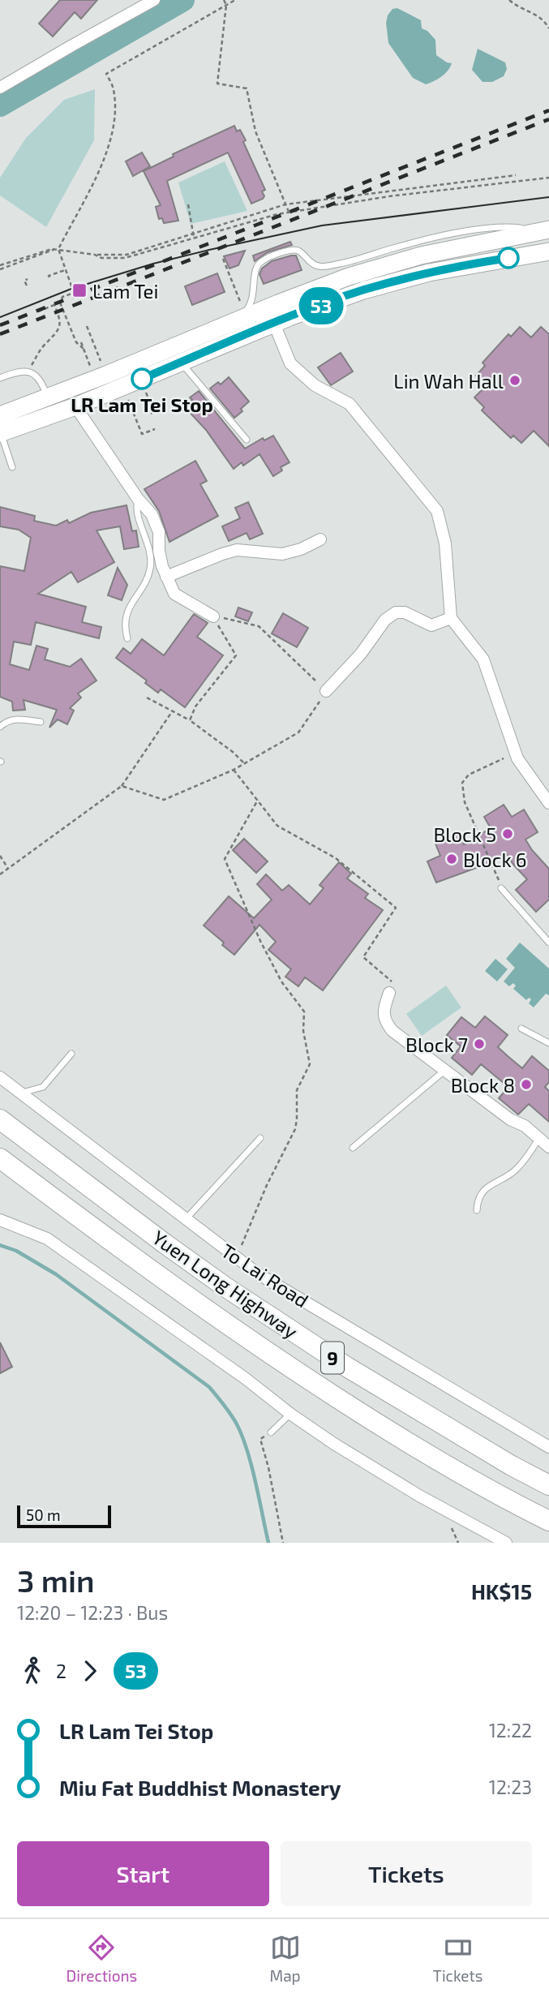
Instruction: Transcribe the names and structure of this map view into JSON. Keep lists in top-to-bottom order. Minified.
{"streets":{"highway":["Yuen Long Highway","9"],"street":["To Lai Road"]},"places":{"transit":["Lam Tei"],"other":["LR Lam Tei Stop","Lin Wah Hall","Block 5","Block 6","Block 7","Block 8"]},"lines":["bus line 53"],"scale_bar":"50 m","page":{"on_map":"53","scale":"50 m","heading":["3 min","12:20 – 12:23 · Bus","HK$15"],"legs":["2","53"],"list":[{"name":"LR Lam Tei Stop","value":"12:22"},{"name":"Miu Fat Buddhist Monastery","value":"12:23"}],"buttons":["Start","Tickets"],"tabs":["Directions","Map","Tickets"]}}
